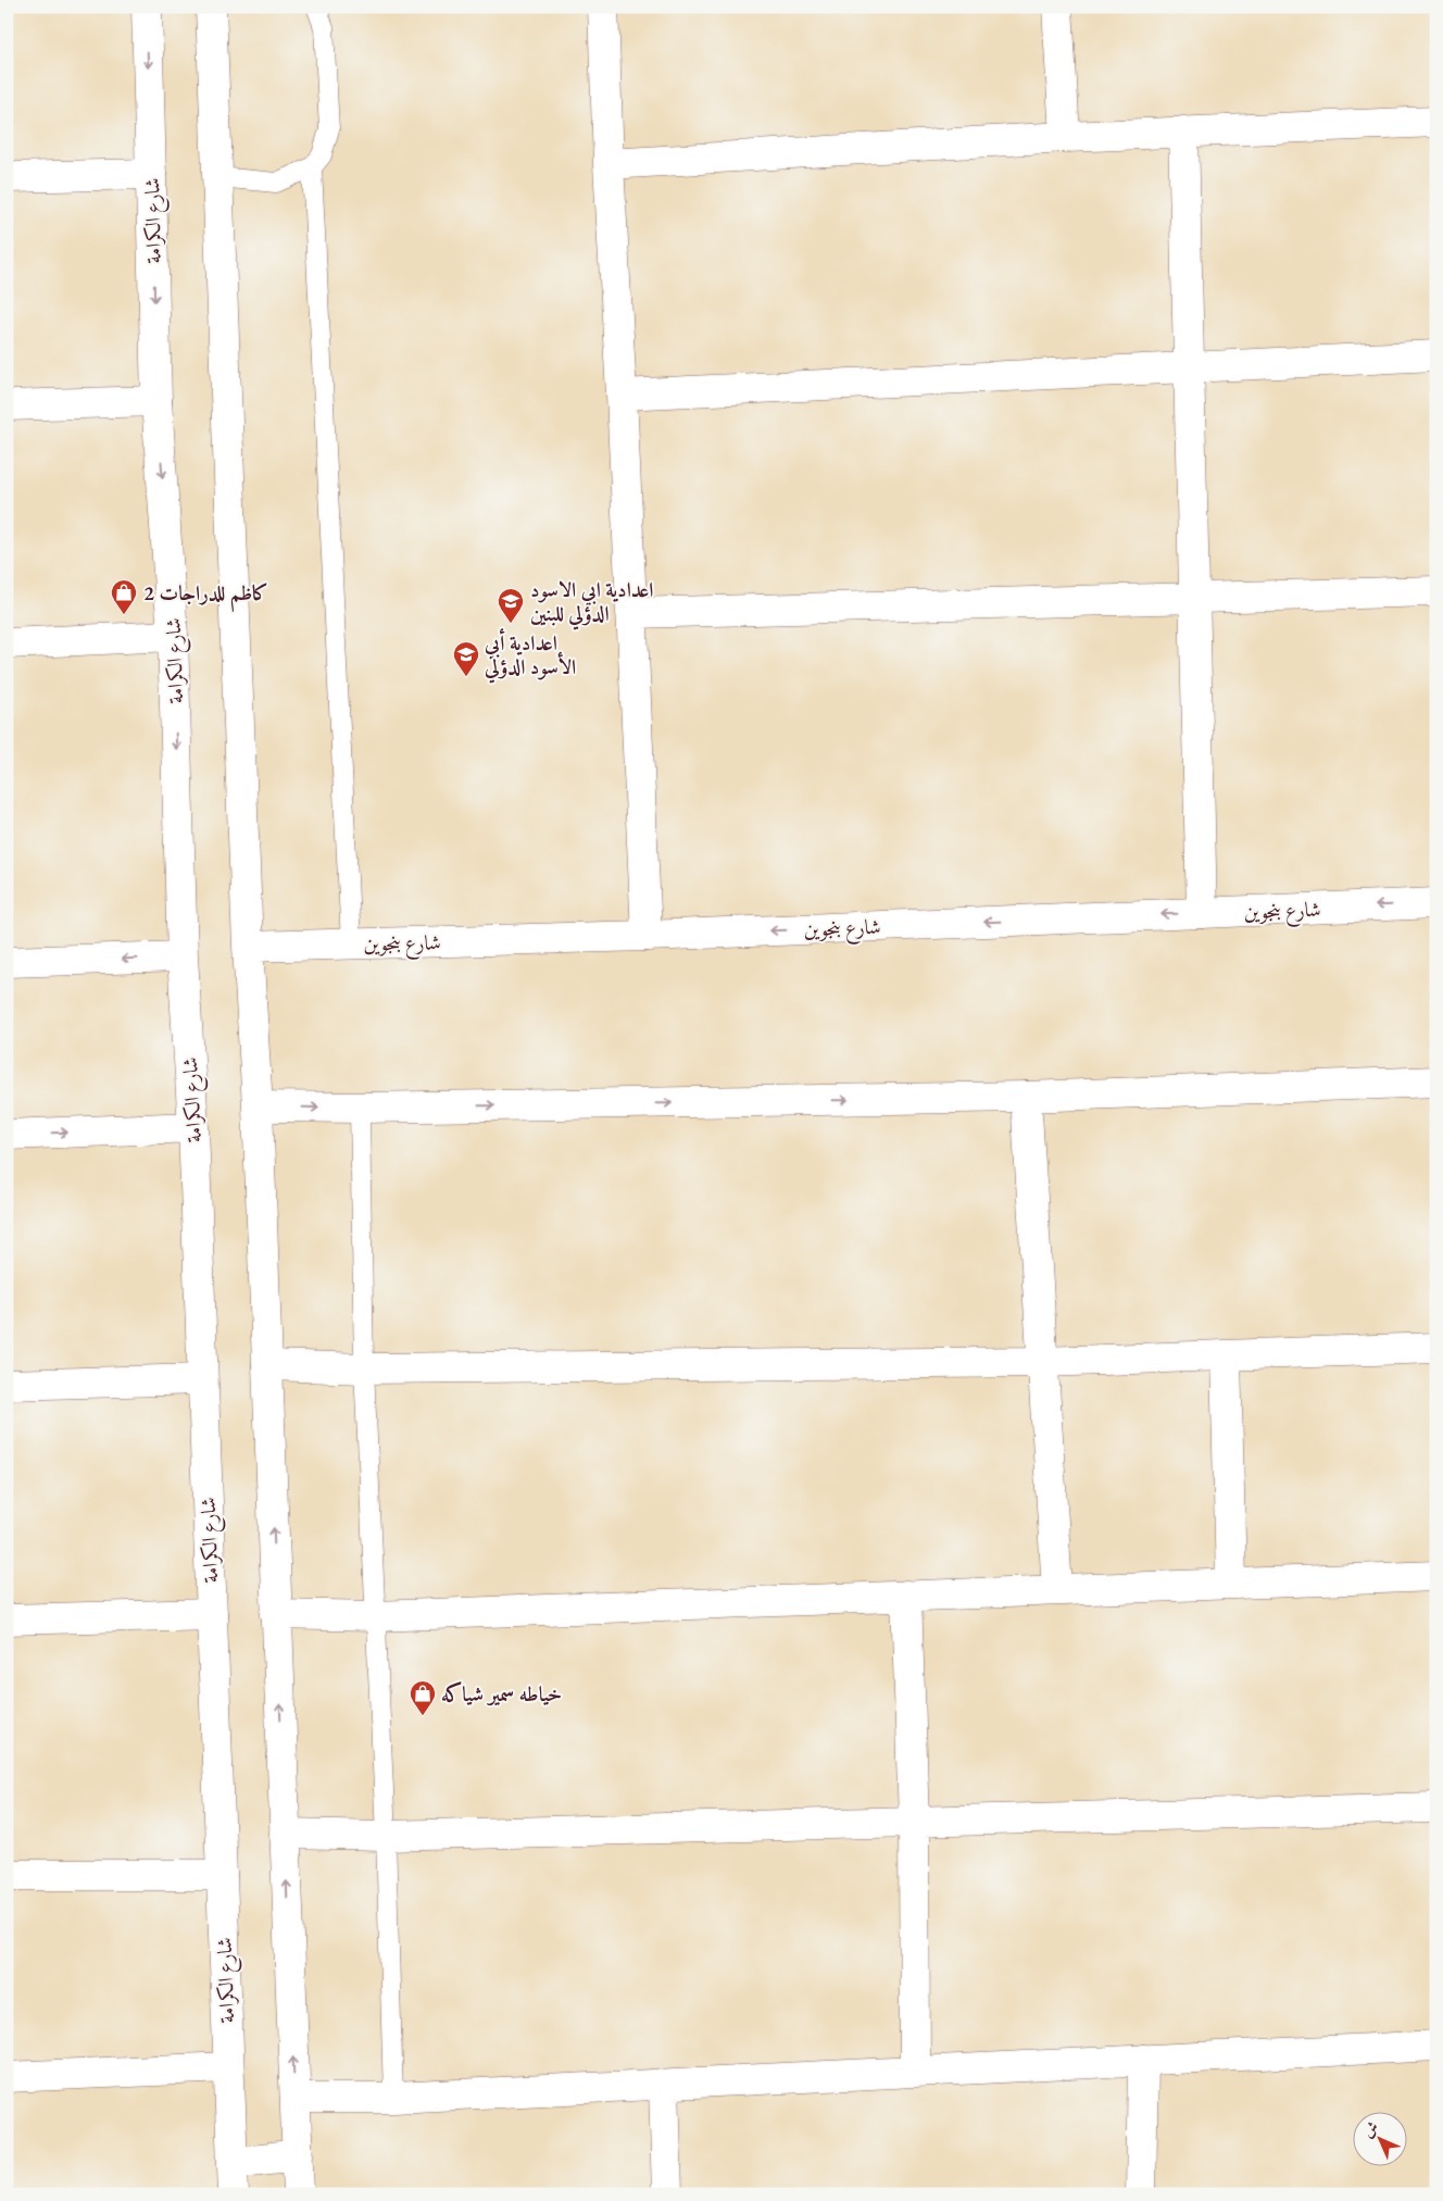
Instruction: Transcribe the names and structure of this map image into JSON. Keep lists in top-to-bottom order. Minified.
{"streets":{"street":["شارع الكرامة","شارع بنجوين"]},"places":{"shop":["كاظم للدراجات 2","خياطه سمير شياكه"],"school or university":["اعدادية ابي الاسود الدؤلي للبنين","اعدادية أبي الأسود الدؤلي"]},"north":"top left"}
